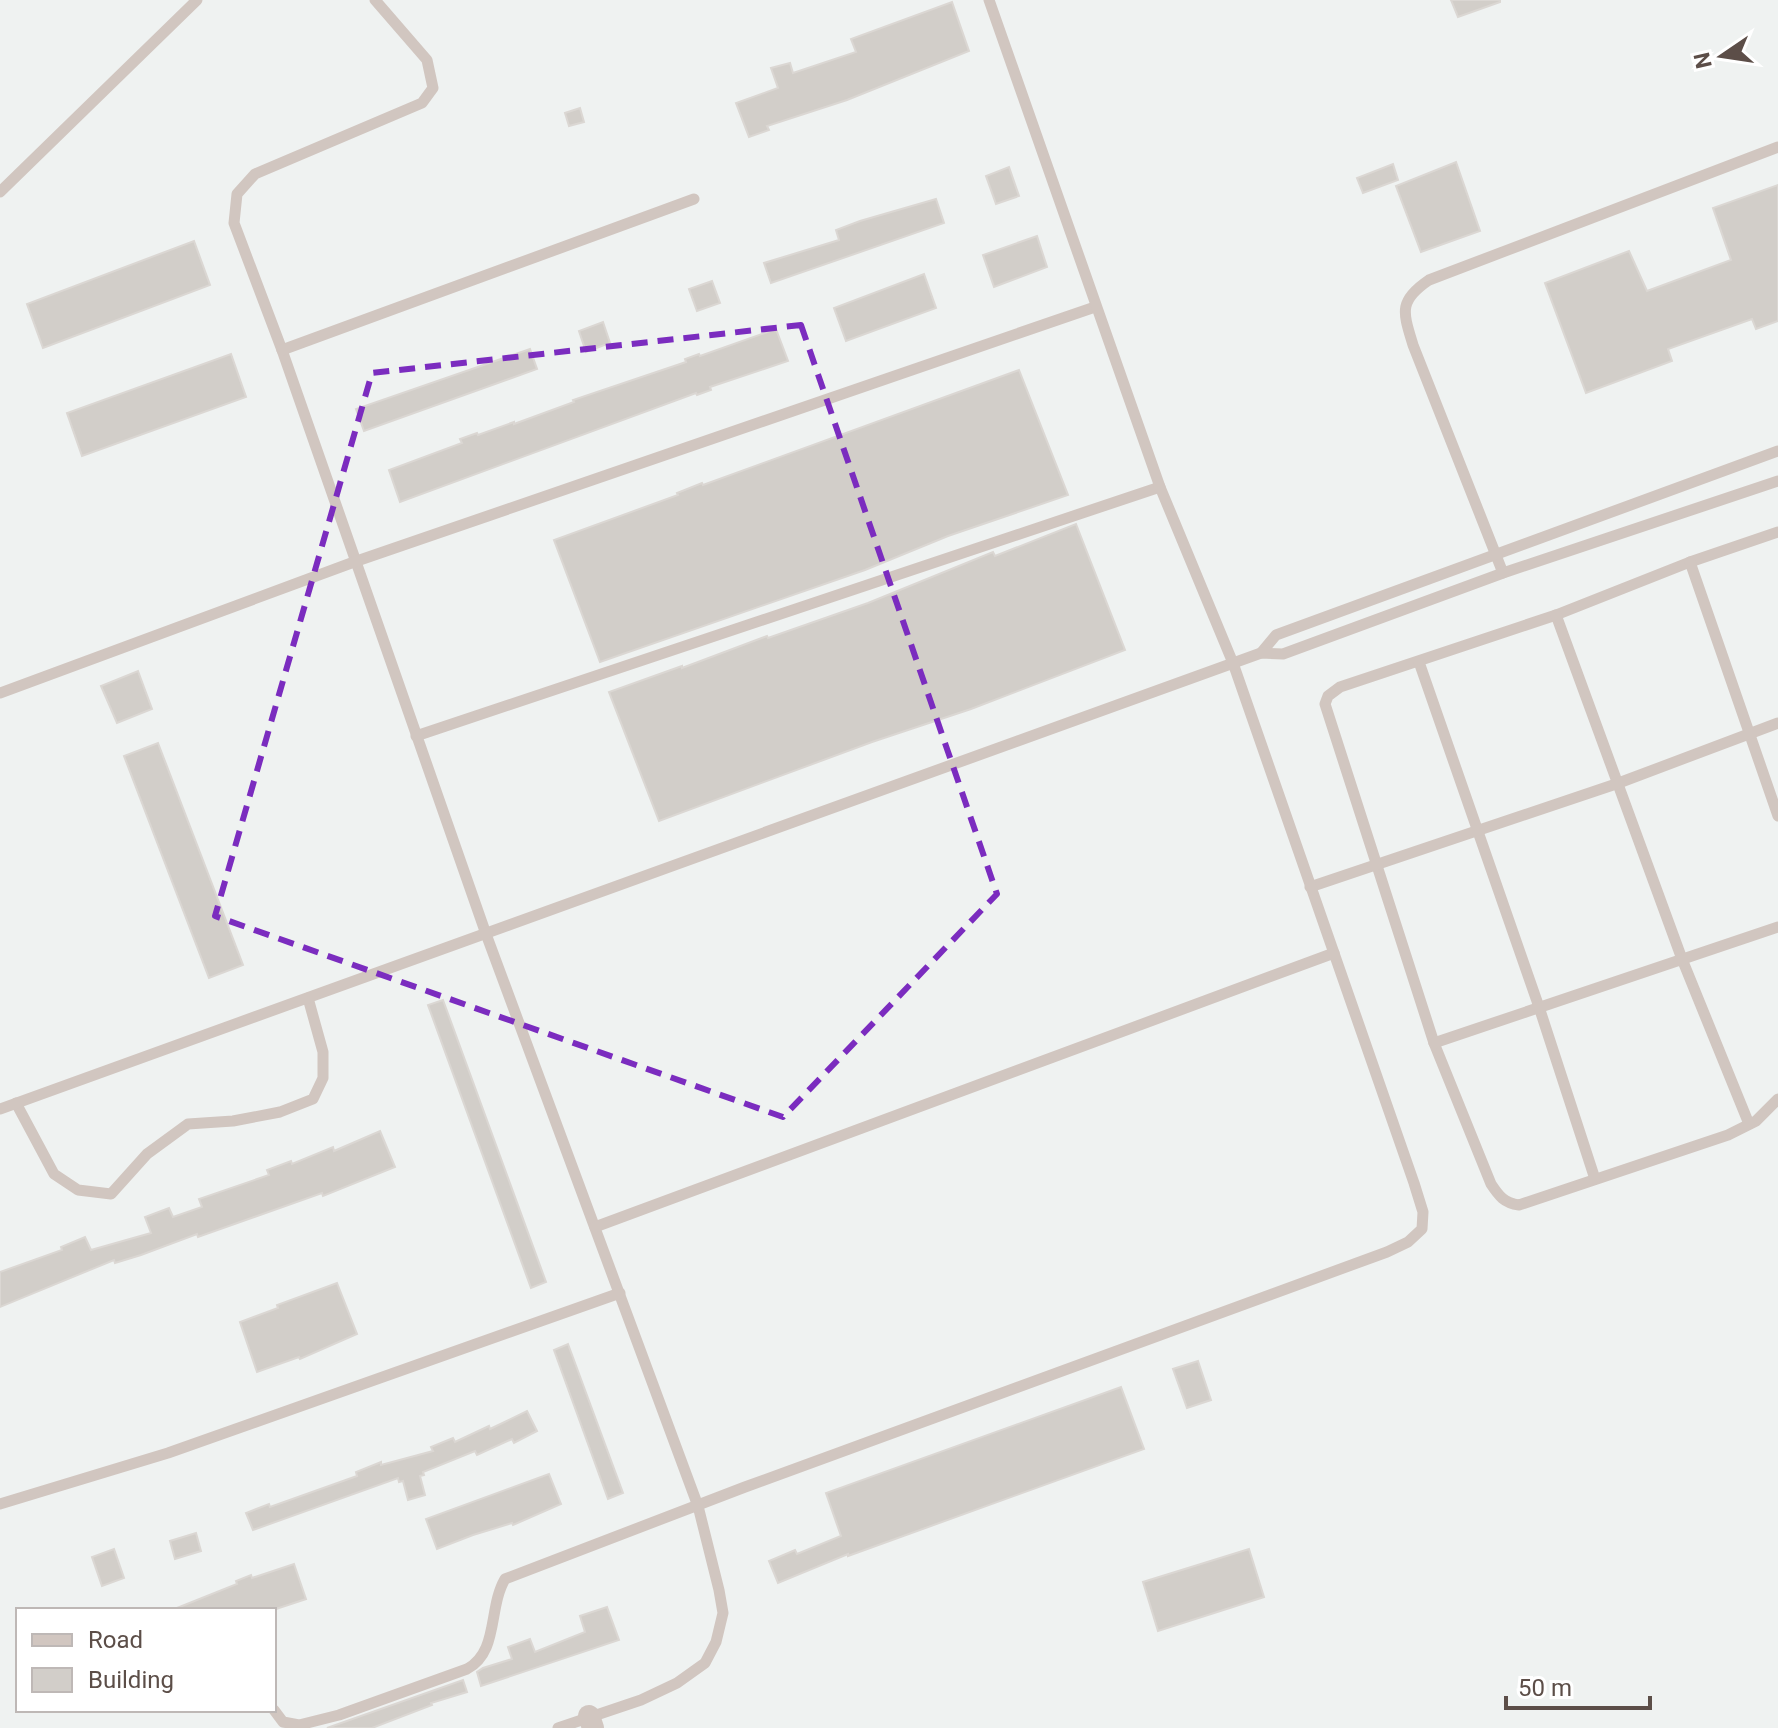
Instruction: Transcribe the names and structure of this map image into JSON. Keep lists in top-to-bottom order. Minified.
{"legend":["Road","Building"],"scale_bar":"50 m","north":"left"}
